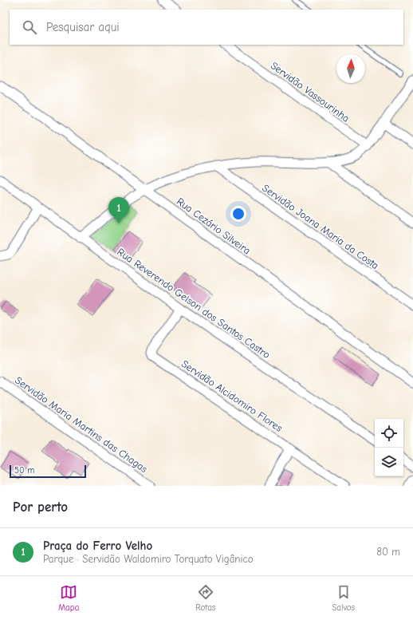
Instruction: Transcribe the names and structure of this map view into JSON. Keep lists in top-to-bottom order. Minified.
{"streets":{"street":["Servidão Vassourinha","Rua Cezário Silveira","Servidão Joana Maria da Costa","Rua Reverendo Gelson dos Santos Castro","Servidão Alcidomiro Flores","Servidão Maria Martins das Chagas"]},"crossings":[["Rua Reverendo Gelson dos Santos Castro","Servidão Alcidomiro Flores"]],"scale_bar":"50 m","north":"top","page":{"search":"Pesquisar aqui","pins":"1","scale":"50 m","heading":"Por perto","list":[{"mark":"1","name":"Praça do Ferro Velho","note":"Parque · Servidão Waldomiro Torquato Vigânico","value":"80 m"}],"nav":["Mapa","Rotas","Salvos"]}}
